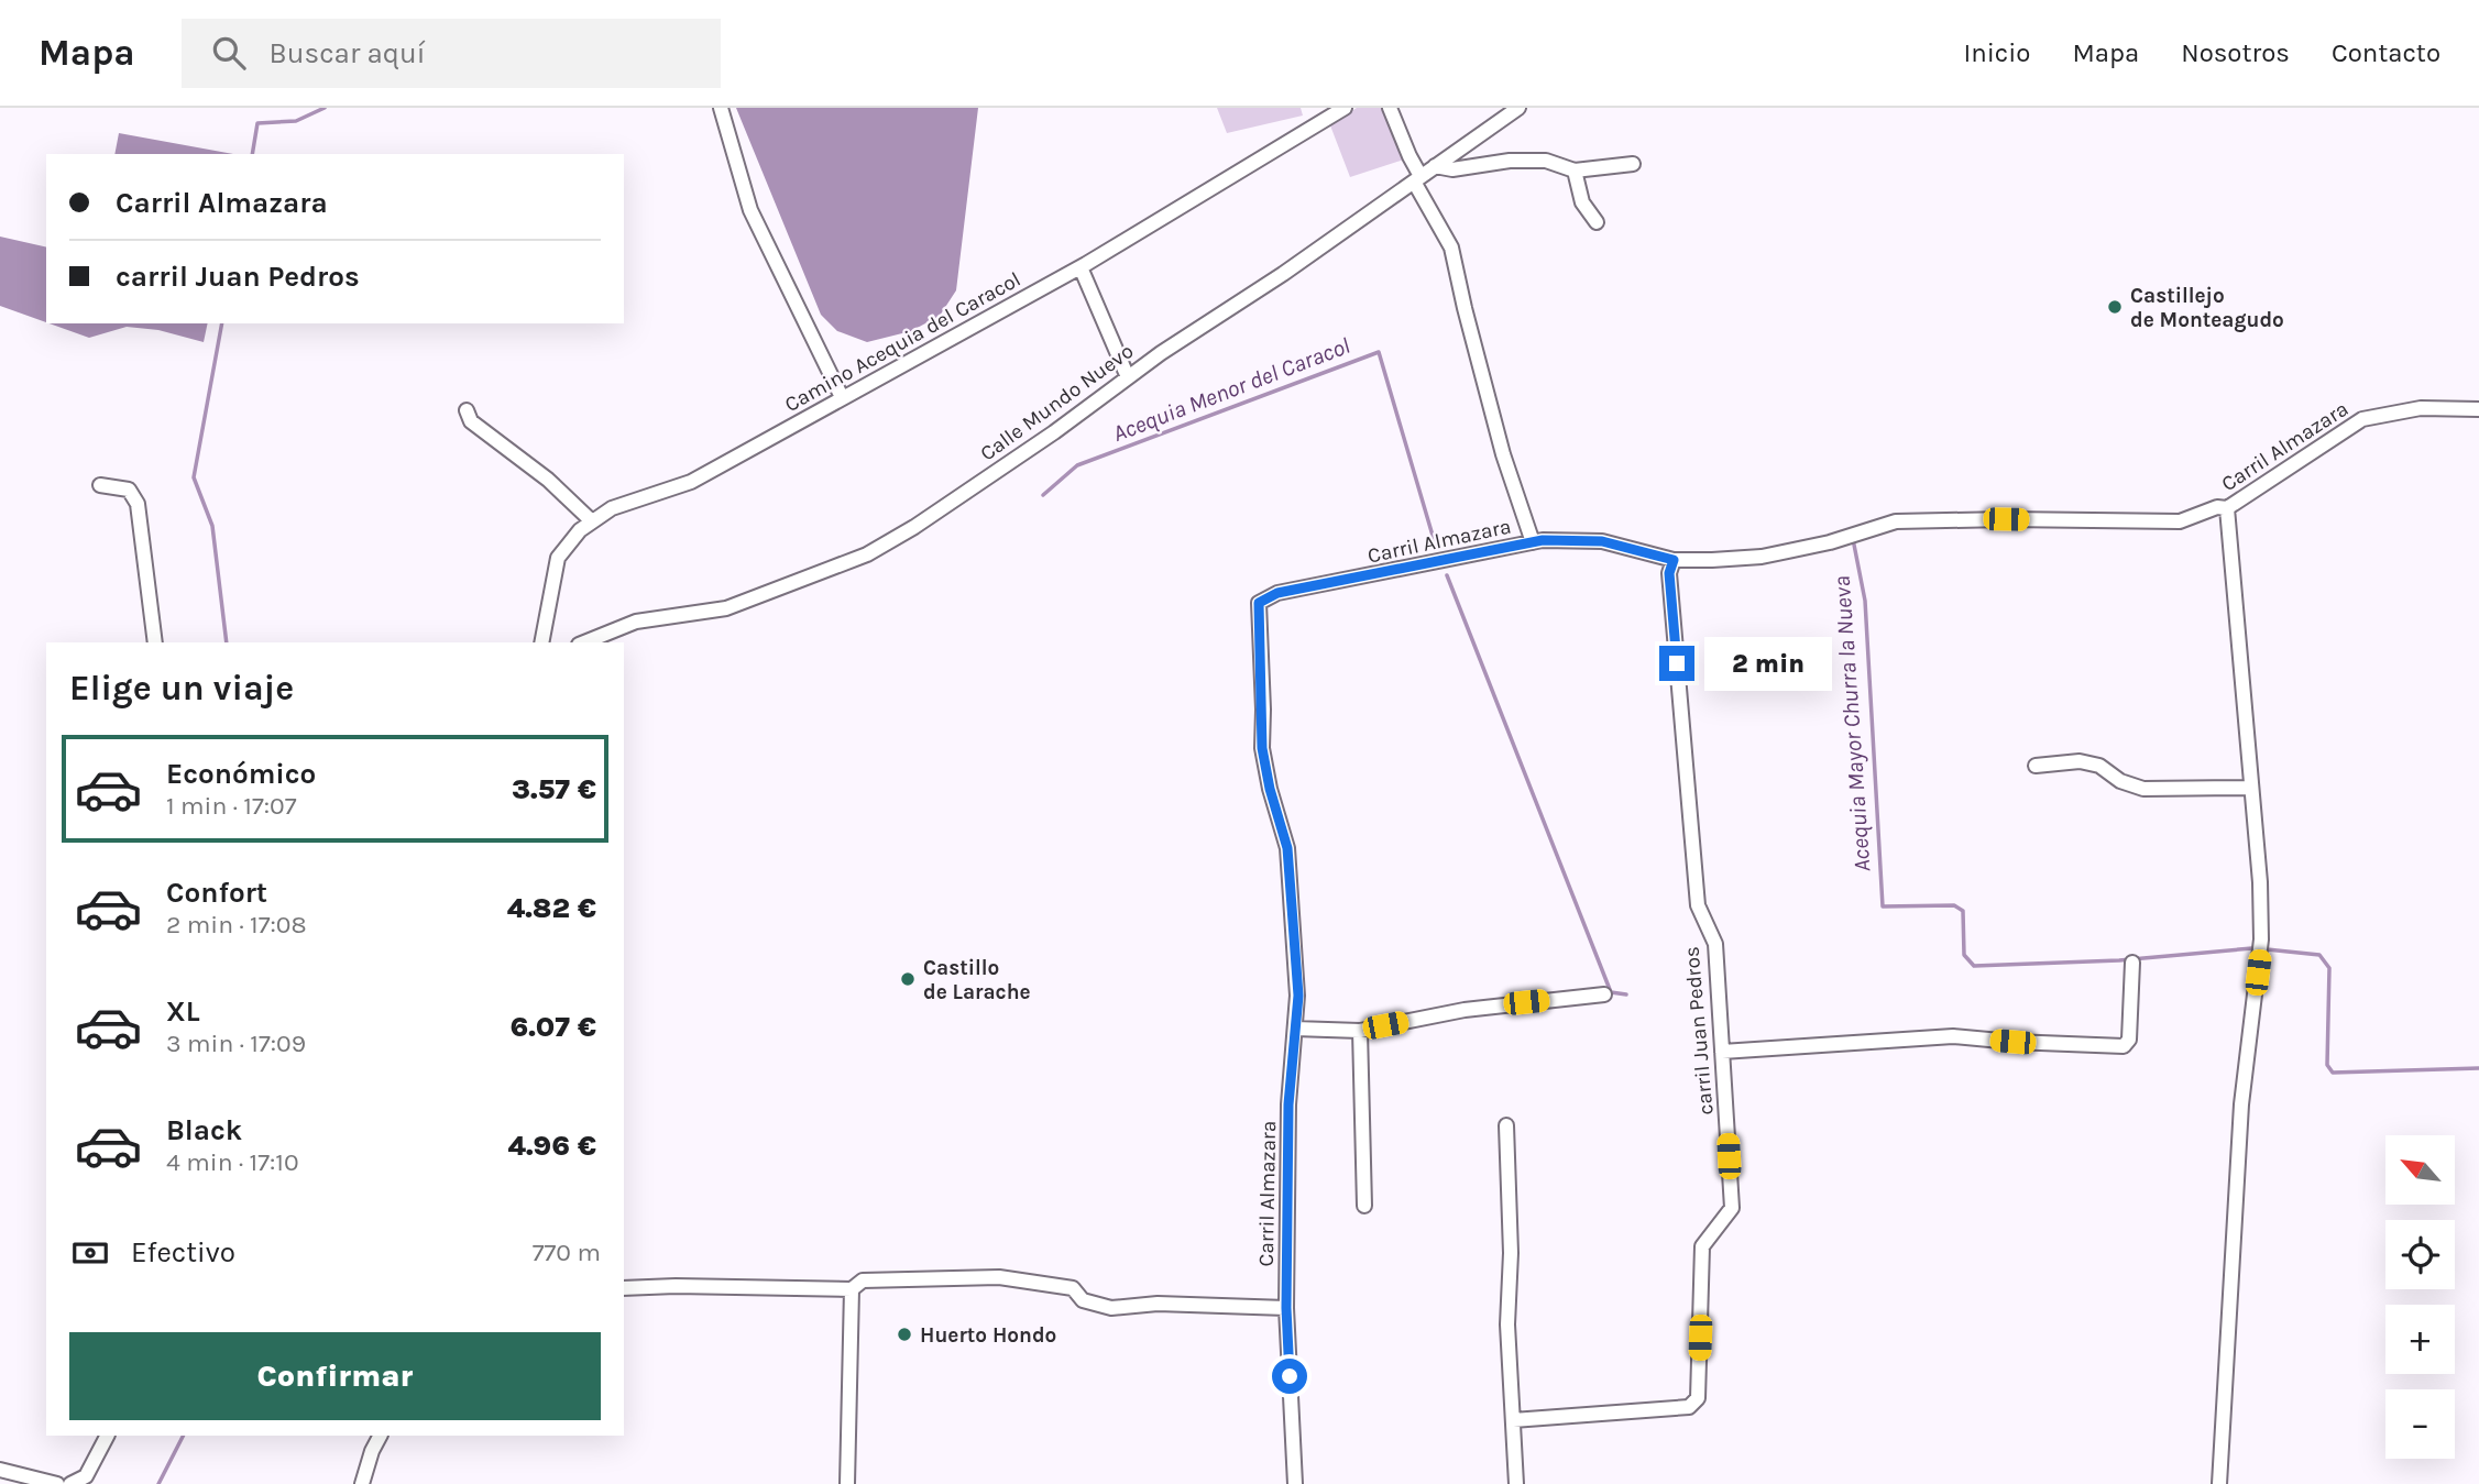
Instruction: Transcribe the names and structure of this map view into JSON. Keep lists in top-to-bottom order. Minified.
{"streets":{"street":["Camino Acequia del Caracol","Calle Mundo Nuevo","Carril Almazara","carril Juan Pedros"]},"crossings":[["Carril Almazara","carril Juan Pedros"]],"water":["Acequia Menor del Caracol","Acequia Mayor Churra la Nueva"],"places":["Castillejo de Monteagudo","Castillo de Larache","Huerto Hondo"],"north":"top left","page":{"header":"Mapa","search":"Buscar aquí","nav":["Inicio","Mapa","Nosotros","Contacto"],"banner":["Carril Almazara","carril Juan Pedros"],"bubble":"2 min","heading":"Elige un viaje","list":[{"name":"Económico","note":"1 min · 17:07","value":"3.57 €"},{"name":"Confort","note":"2 min · 17:08","value":"4.82 €"},{"name":"XL","note":"3 min · 17:09","value":"6.07 €"},{"name":"Black","note":"4 min · 17:10","value":"4.96 €"}],"map_buttons":["+","−"],"pay":["Efectivo","770 m"],"buttons":"Confirmar"}}
